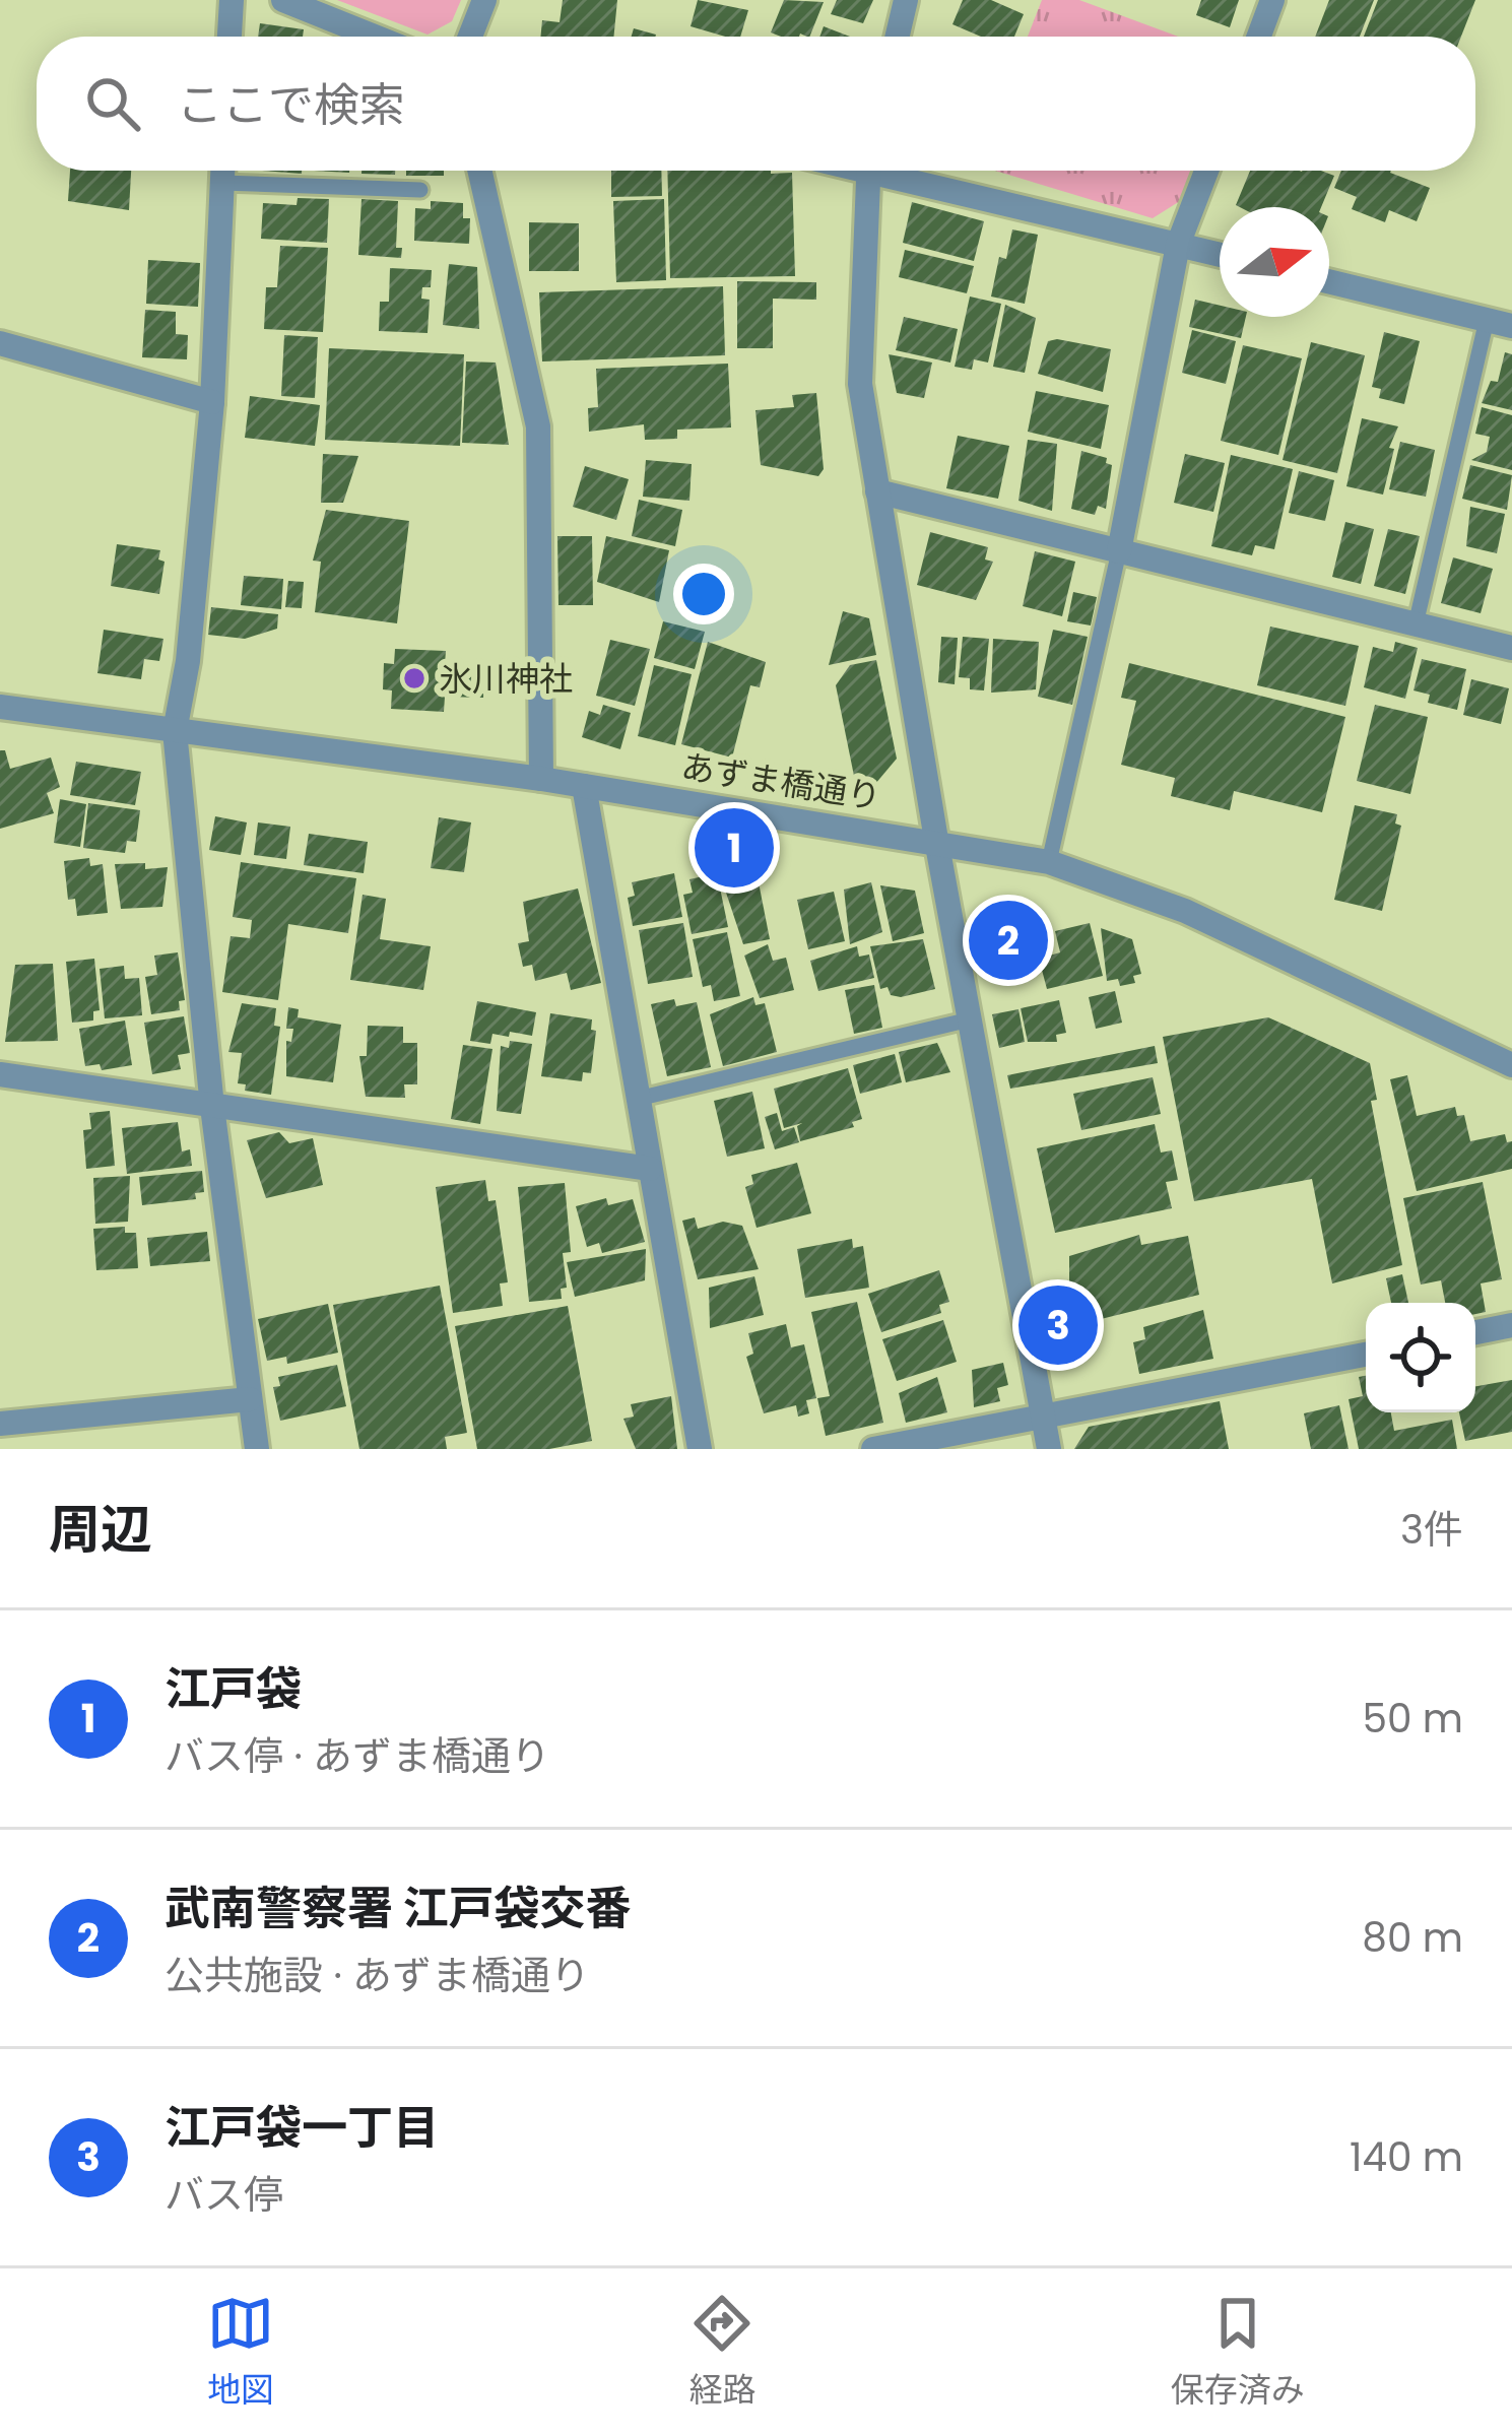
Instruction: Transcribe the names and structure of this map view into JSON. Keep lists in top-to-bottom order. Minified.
{"streets":{"street":["あずま橋通り"]},"places":["氷川神社"],"north":"right","page":{"search":"ここで検索","pins":["1","2","3"],"heading":["周辺","3件"],"list":[{"mark":"1","name":"江戸袋","note":"バス停 · あずま橋通り","value":"50 m"},{"mark":"2","name":"武南警察署 江戸袋交番","note":"公共施設 · あずま橋通り","value":"80 m"},{"mark":"3","name":"江戸袋一丁目","note":"バス停","value":"140 m"}],"nav":["地図","経路","保存済み"]}}
